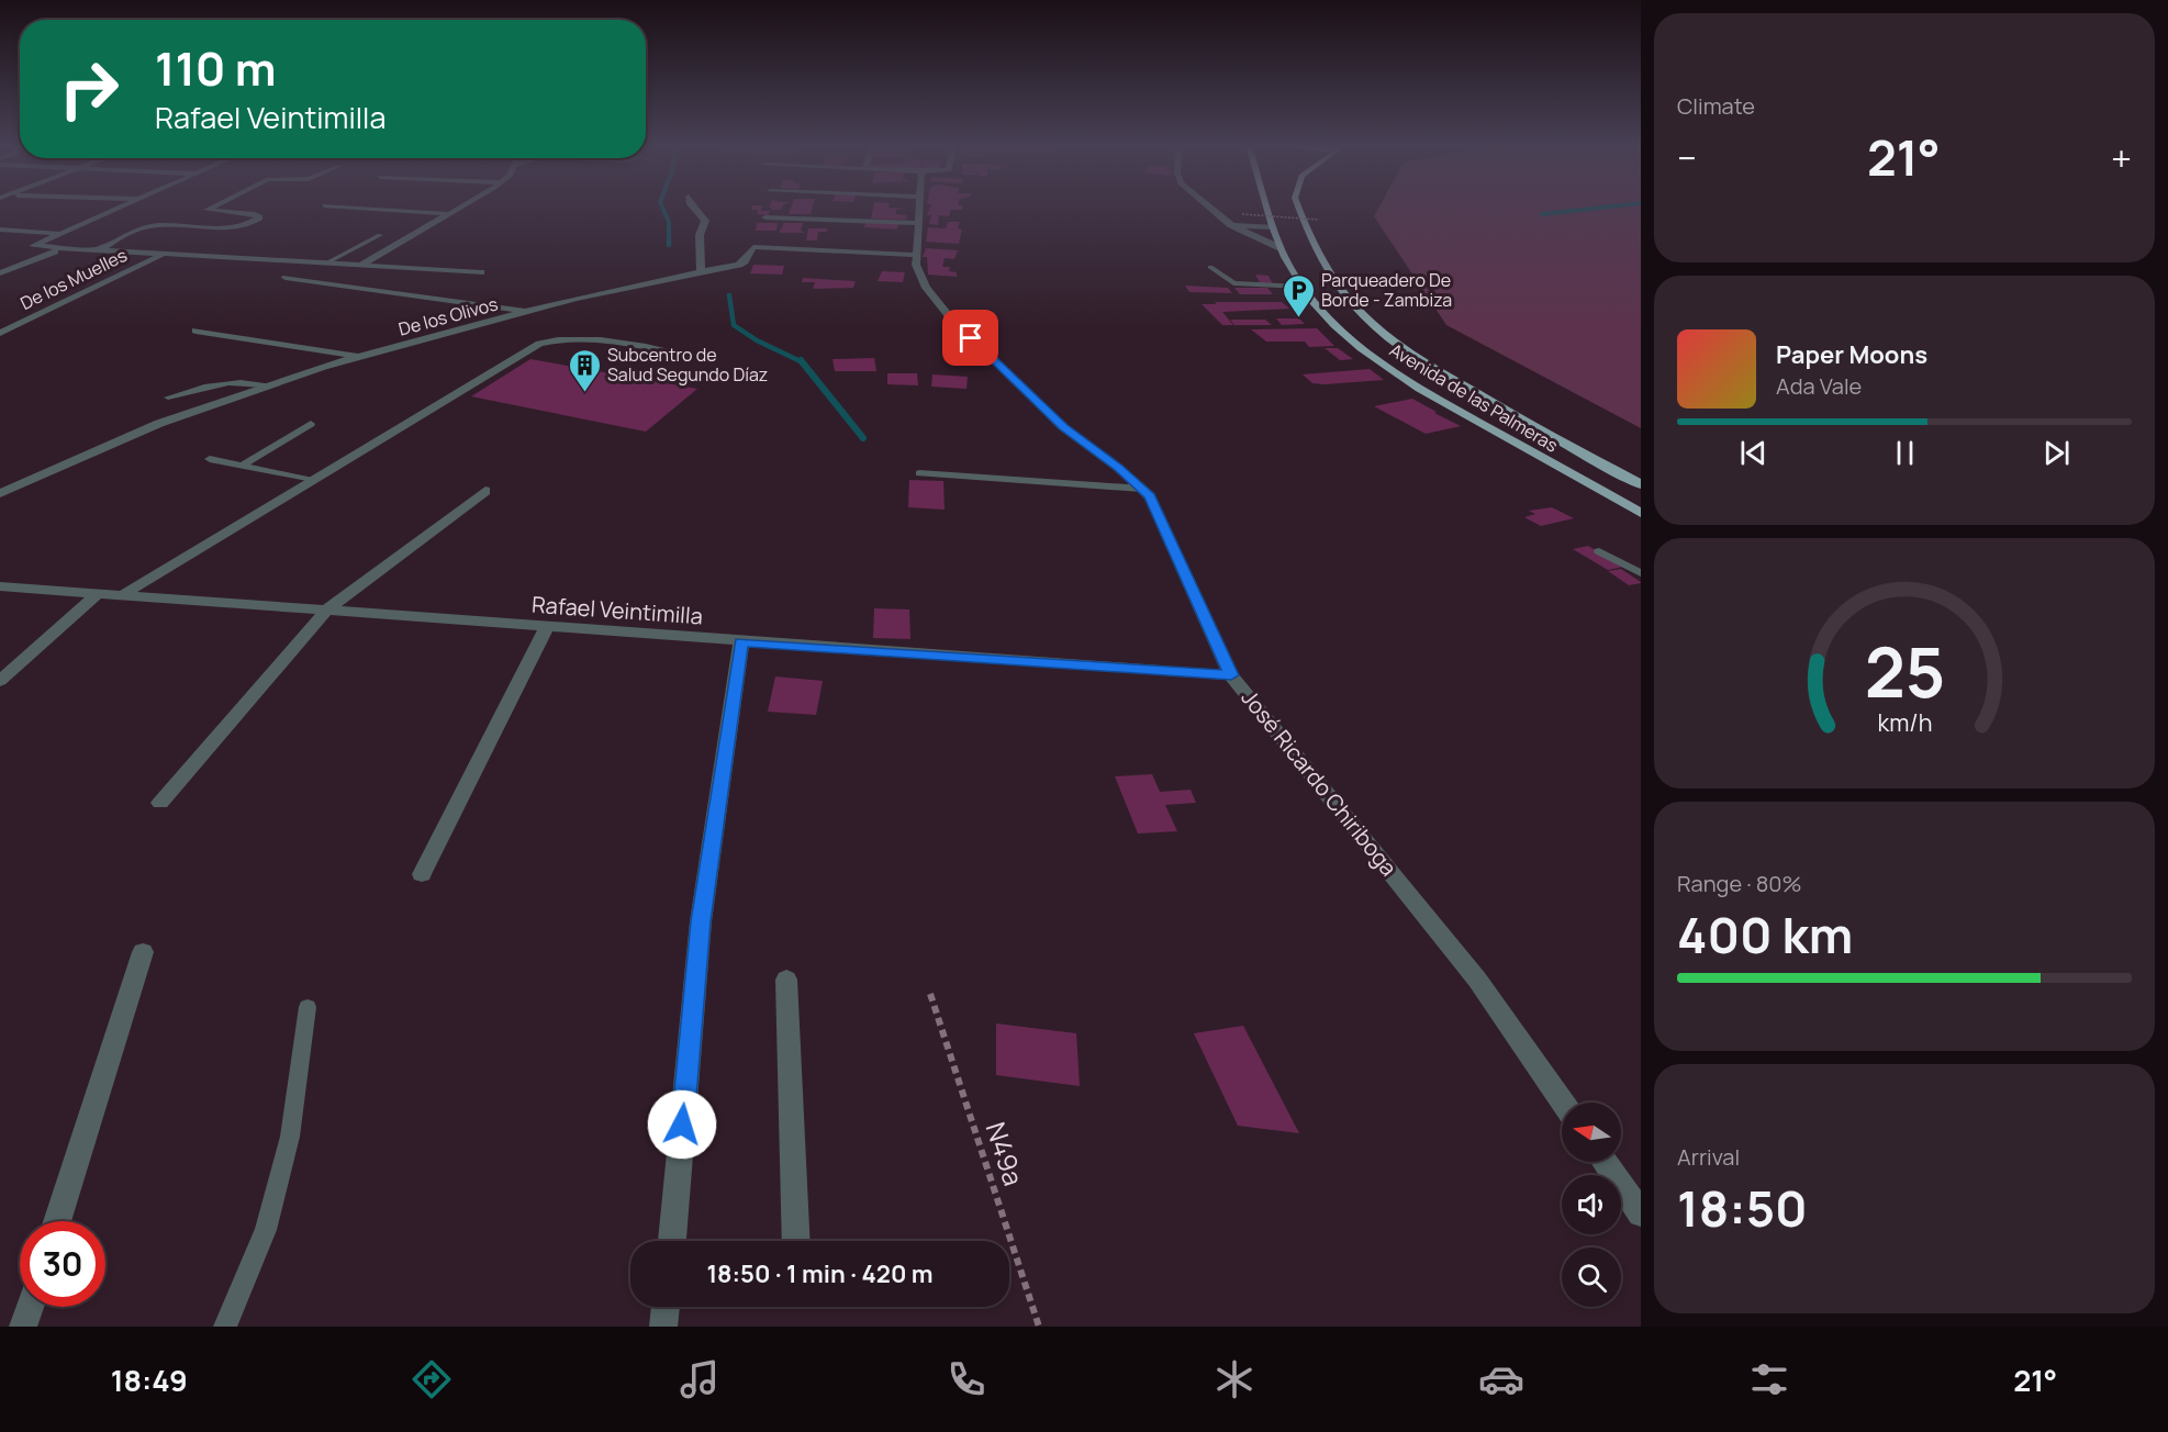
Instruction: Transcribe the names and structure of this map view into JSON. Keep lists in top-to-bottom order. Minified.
{"streets":{"main road":["Avenida de las Palmeras"],"street":["De los Muelles","De los Olivos","Rafael Veintimilla","José Ricardo Chiriboga"],"path":["N49a"]},"crossings":[["De los Olivos","José Ricardo Chiriboga"],["Rafael Veintimilla","José Ricardo Chiriboga"]],"places":{"parking":["Parqueadero De Borde - Zambiza"],"building":["Subcentro de Salud Segundo Díaz"]},"north":"left","page":{"tile":["Climate",["Range · 80%","400 km"],["Arrival","18:50"]],"turn":["110 m","Rafael Veintimilla"],"heat":["−","21°","+"],"song":["Paper Moons","Ada Vale"],"limit":"30","trip":"18:50 · 1 min · 420 m","tabs":["18:49","21°"],"gauge":["25","km/h"]}}
